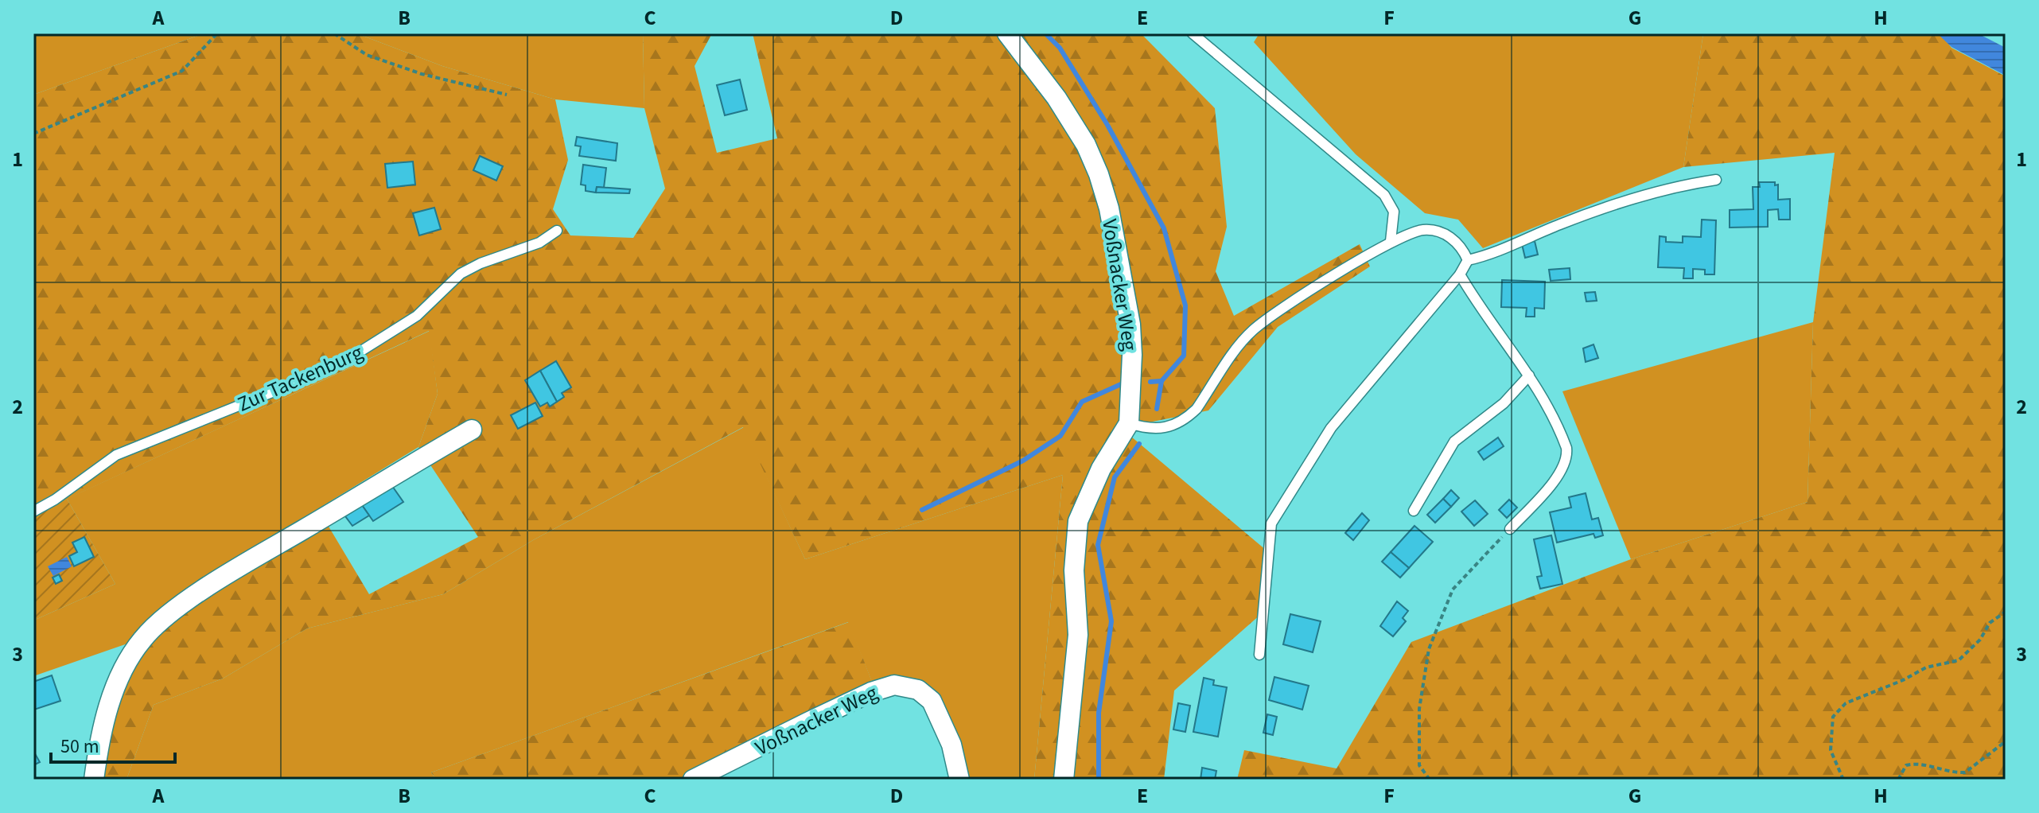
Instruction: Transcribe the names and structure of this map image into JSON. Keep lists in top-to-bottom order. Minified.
{"streets":{"street":["Voßnacker Weg"],"lane":["Zur Tackenburg"]},"scale_bar":"50 m","grid":{"columns":["A","B","C","D","E","F","G","H"],"rows":["1","2","3"]}}
